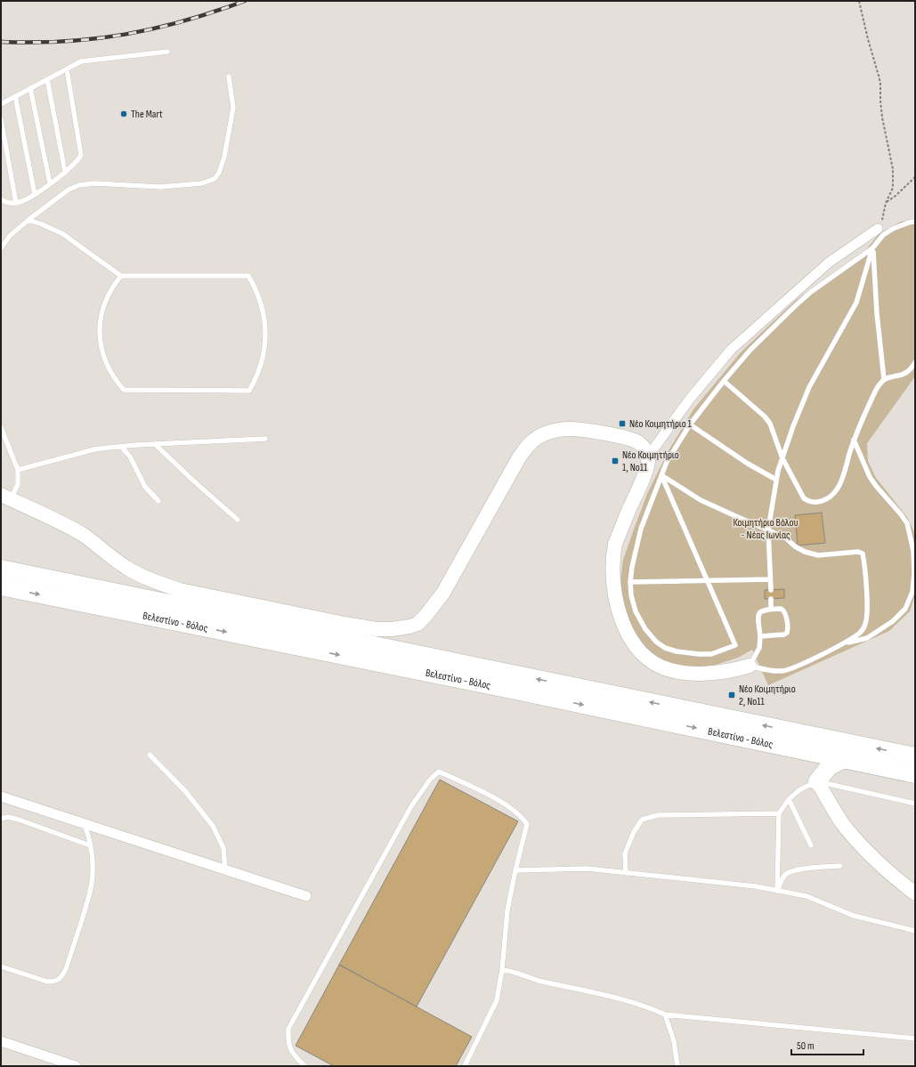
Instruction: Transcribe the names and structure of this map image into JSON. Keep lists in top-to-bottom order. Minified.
{"streets":{"highway":["Βελεστίνο - Βόλος"]},"parks":["Κοιμητήριο Βόλου - Νέας Ιωνίας"],"places":{"other":["The Mart"],"transit":["Νέο Κοιμητήριο 1","Νέο Κοιμητήριο 1, Νο11","Νέο Κοιμητήριο 2, Νο11"]},"scale_bar":"50 m"}
